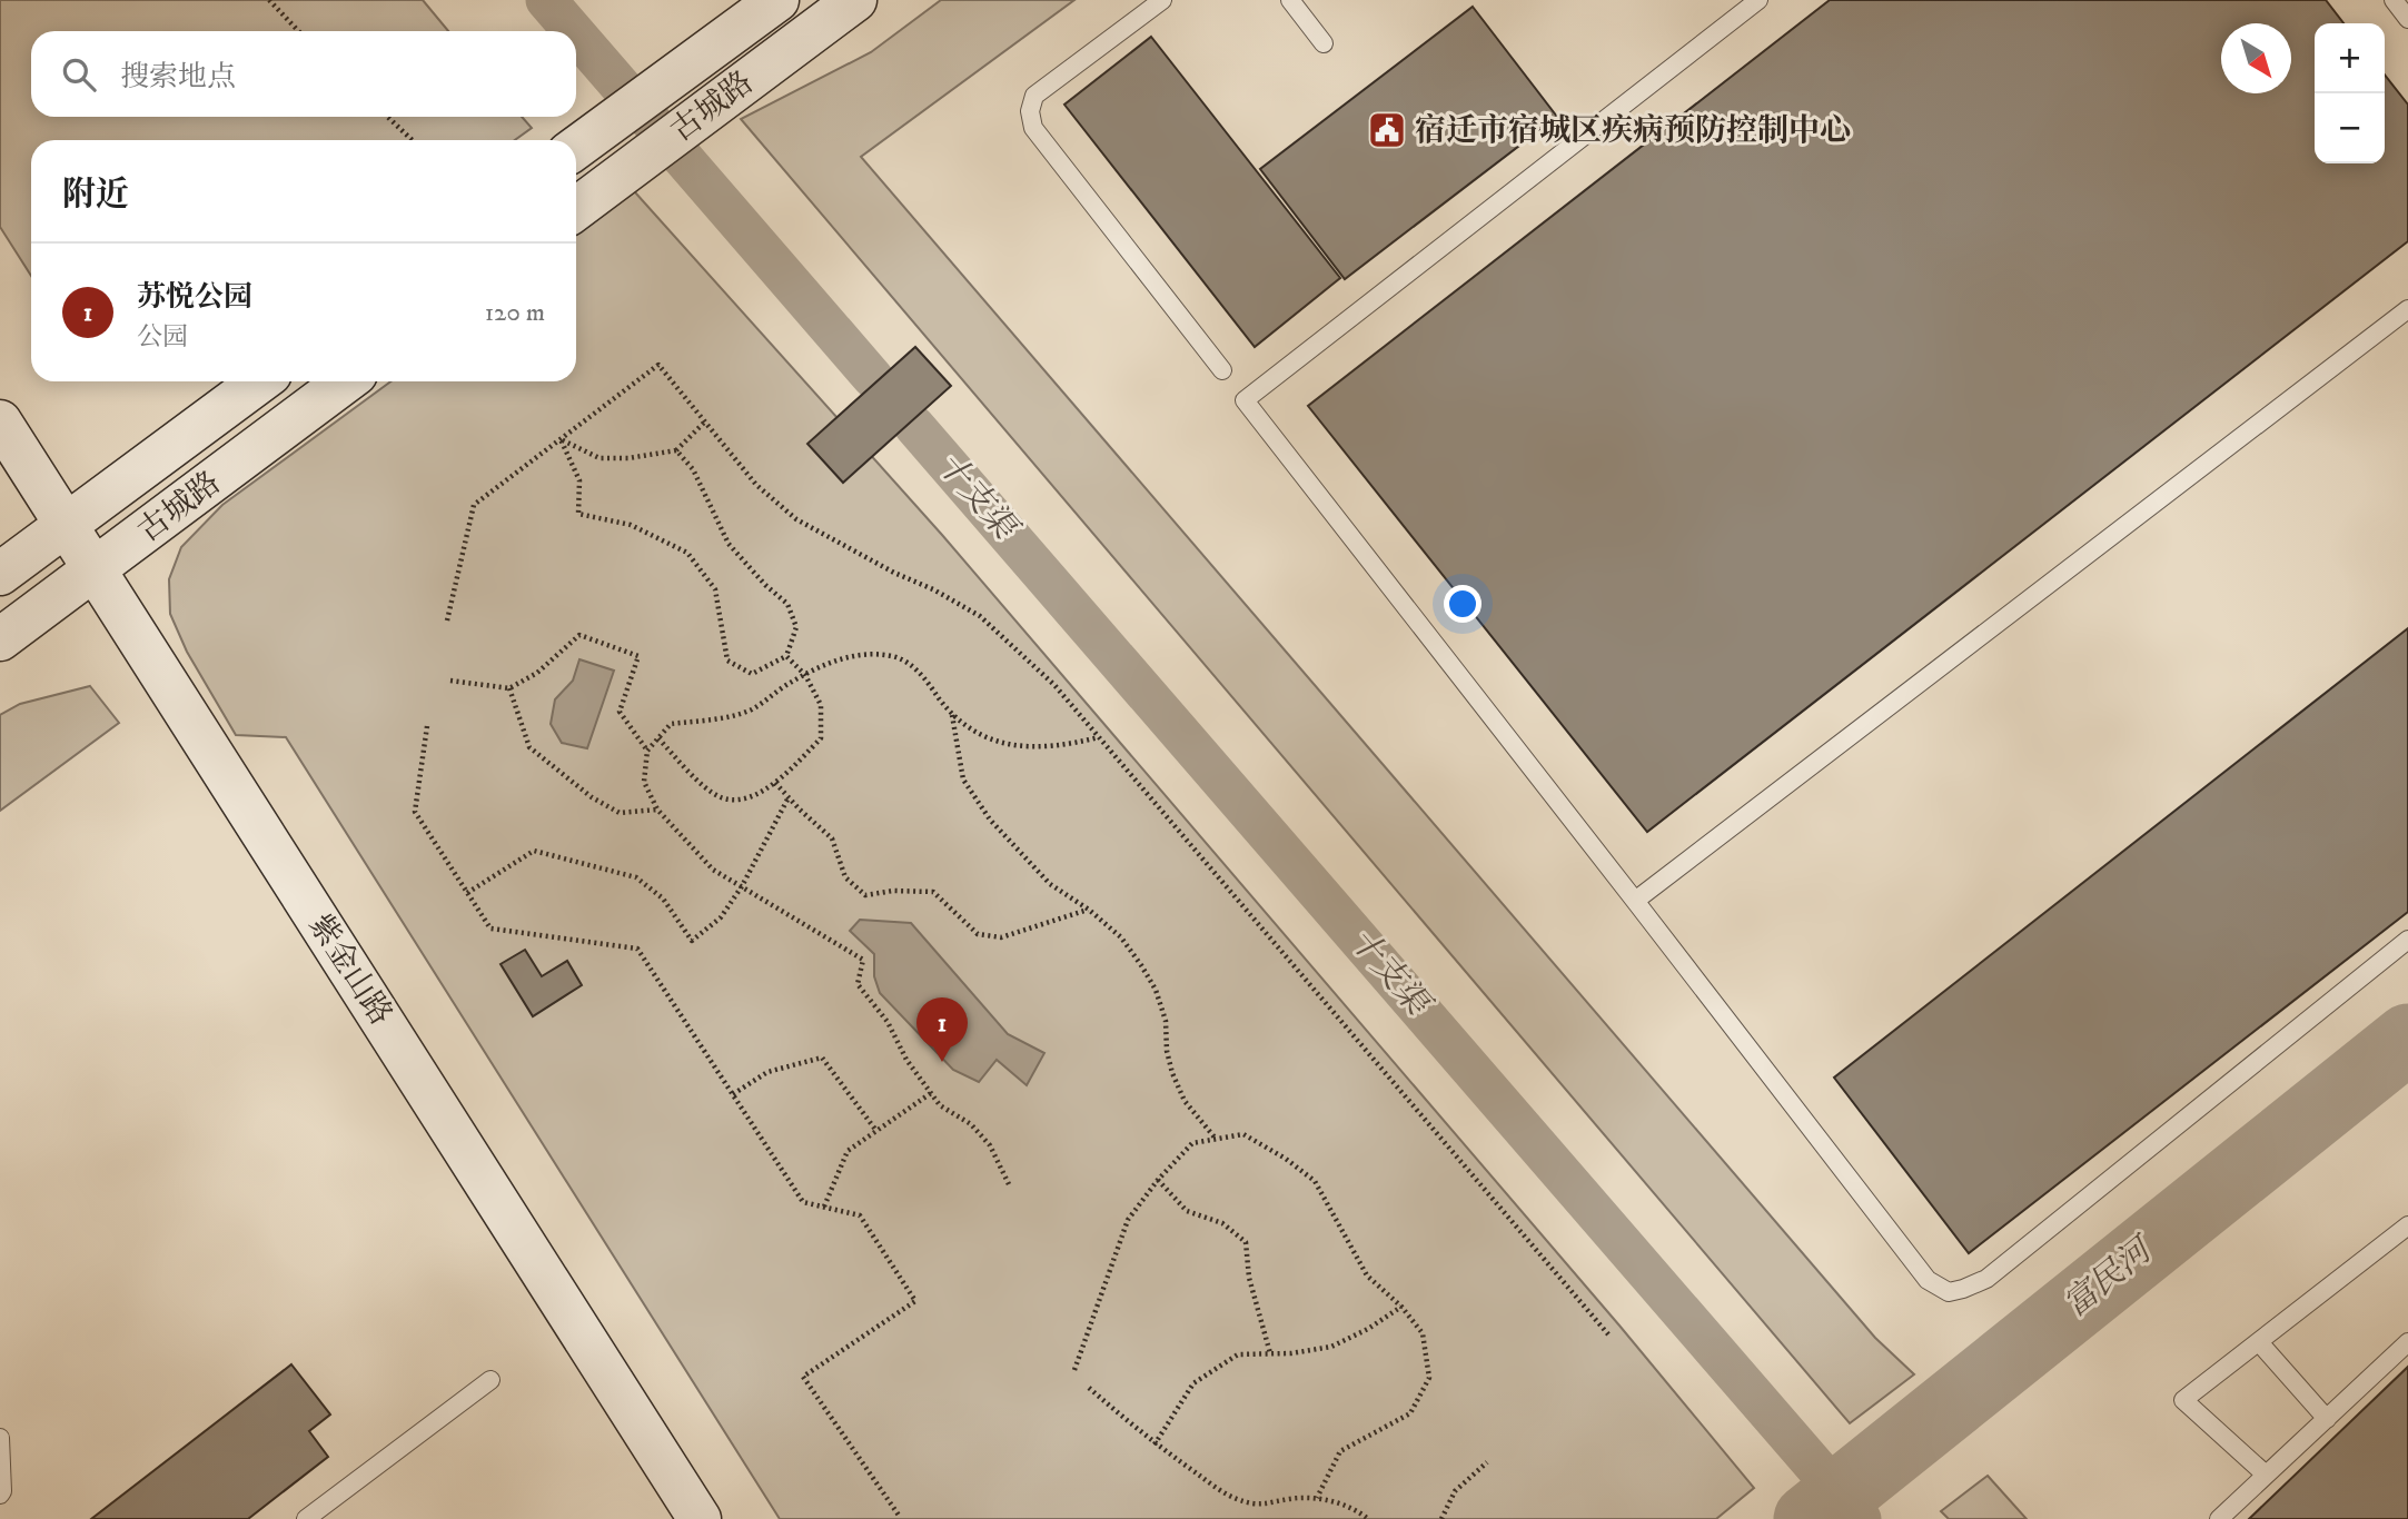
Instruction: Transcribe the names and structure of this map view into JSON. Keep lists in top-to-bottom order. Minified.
{"streets":{"main road":["古城路","紫金山路"]},"crossings":[["古城路","紫金山路"]],"water":["十支渠","富民河"],"places":{"public building":["宿迁市宿城区疾病预防控制中心"]},"north":"bottom right","page":{"map_buttons":["+","−"],"search":"搜索地点","heading":"附近","list":[{"mark":"1","name":"苏悦公园","note":"公园","value":"120 m"}],"pins":"1"}}
